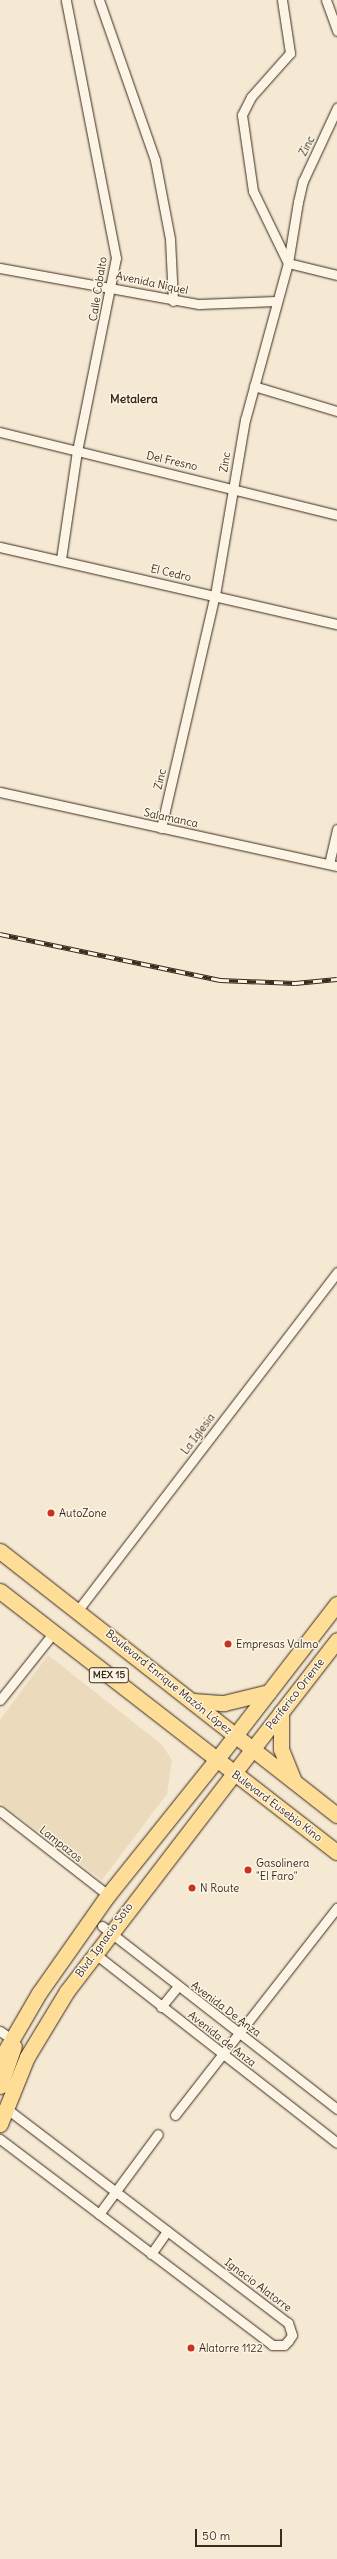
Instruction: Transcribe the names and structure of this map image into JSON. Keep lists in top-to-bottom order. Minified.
{"streets":{"main road":["MEX 15","Boulevard Enrique Mazón López","Periferico Oriente","Bulevard Eusebio Kino","Blvd. Ignacio Soto"],"street":["Zinc","Avenida Niquel","Calle Cobalto","Del Fresno","El Cedro","Salamanca","La Iglesia","Lampazos","Avenida De Anza","Avenida de Anza","Ignacio Alatorre"]},"crossings":[["Zinc","Avenida Niquel"],["Zinc","Del Fresno"],["Zinc","El Cedro"],["Zinc","Salamanca"],["Avenida Niquel","Calle Cobalto"],["Calle Cobalto","Del Fresno"],["Calle Cobalto","El Cedro"],["La Iglesia","Boulevard Enrique Mazón López"],["MEX 15","Periferico Oriente"],["MEX 15","Bulevard Eusebio Kino"],["MEX 15","Blvd. Ignacio Soto"],["Boulevard Enrique Mazón López","Periferico Oriente"],["Periferico Oriente","Bulevard Eusebio Kino"],["Periferico Oriente","Blvd. Ignacio Soto"],["Bulevard Eusebio Kino","Blvd. Ignacio Soto"],["Lampazos","Blvd. Ignacio Soto"],["Blvd. Ignacio Soto","Avenida De Anza"],["Blvd. Ignacio Soto","Avenida de Anza"],["Blvd. Ignacio Soto","Ignacio Alatorre"]],"districts":["Metalera"],"places":["AutoZone","Empresas Valmo","Gasolinera \"El Faro\"","N Route","Alatorre 1122"],"scale_bar":"50 m"}
